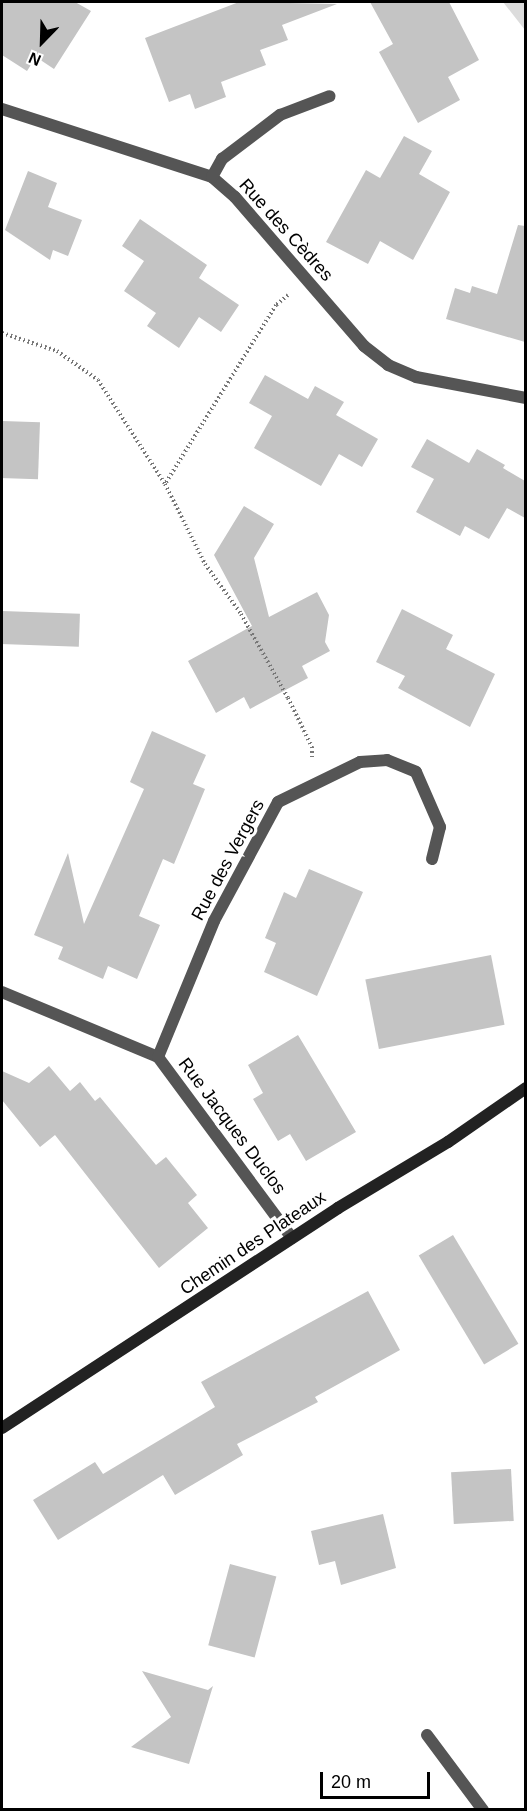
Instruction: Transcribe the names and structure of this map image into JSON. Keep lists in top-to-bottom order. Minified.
{"streets":{"street":["Rue des Cèdres","Rue des Vergers","Rue Jacques Duclos","Chemin des Plateaux"]},"crossings":[["Rue des Vergers","Rue Jacques Duclos"],["Rue Jacques Duclos","Chemin des Plateaux"]],"scale_bar":"20 m","north":"bottom left"}
